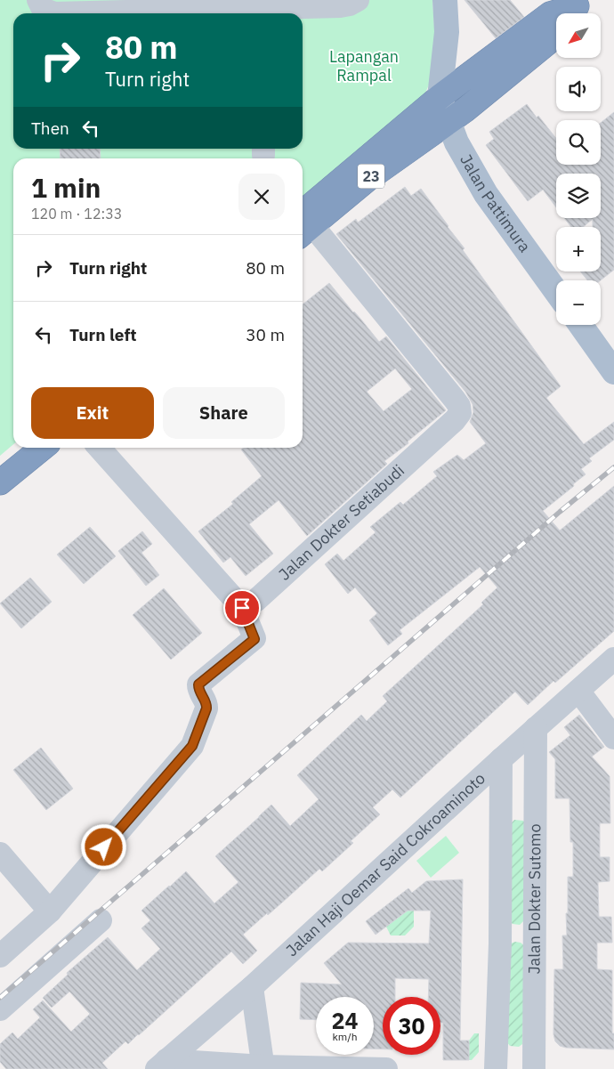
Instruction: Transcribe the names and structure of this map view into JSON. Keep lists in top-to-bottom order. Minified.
{"streets":{"highway":["23"],"main road":["Jalan Pattimura"],"street":["Jalan Dokter Setiabudi","Jalan Haji Oemar Said Cokroaminoto","Jalan Dokter Sutomo"]},"crossings":[["23","Jalan Pattimura"],["23","Jalan Dokter Setiabudi"],["Jalan Haji Oemar Said Cokroaminoto","Jalan Dokter Sutomo"]],"parks":["Lapangan Rampal"],"north":"bottom left","page":{"map_buttons":["+","−"],"turn":["80 m","Turn right"],"then":"Then","heading":["1 min","120 m · 12:33"],"list":[{"name":"Turn right","value":"80 m"},{"name":"Turn left","value":"30 m"}],"buttons":["Exit","Share"],"speed":"24 km/h","limit":"30"}}
